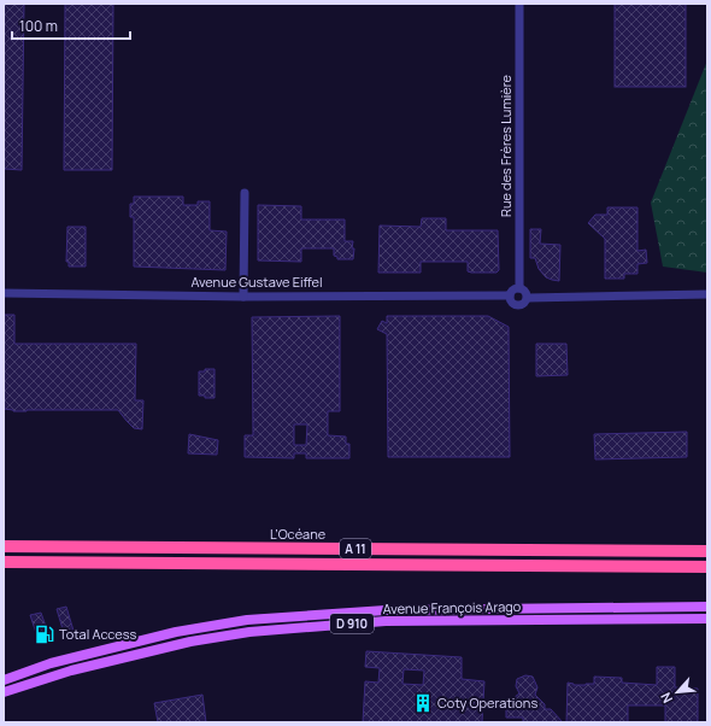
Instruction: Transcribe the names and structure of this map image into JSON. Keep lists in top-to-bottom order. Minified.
{"streets":{"highway":["L’Océane","A 11"],"main road":["Avenue François Arago","D 910"],"street":["Rue des Frères Lumière","Avenue Gustave Eiffel"]},"crossings":[["Rue des Frères Lumière","Avenue Gustave Eiffel"]],"places":{"fuel station":["Total Access"],"building":["Coty Operations"]},"scale_bar":"100 m","north":"bottom left"}
